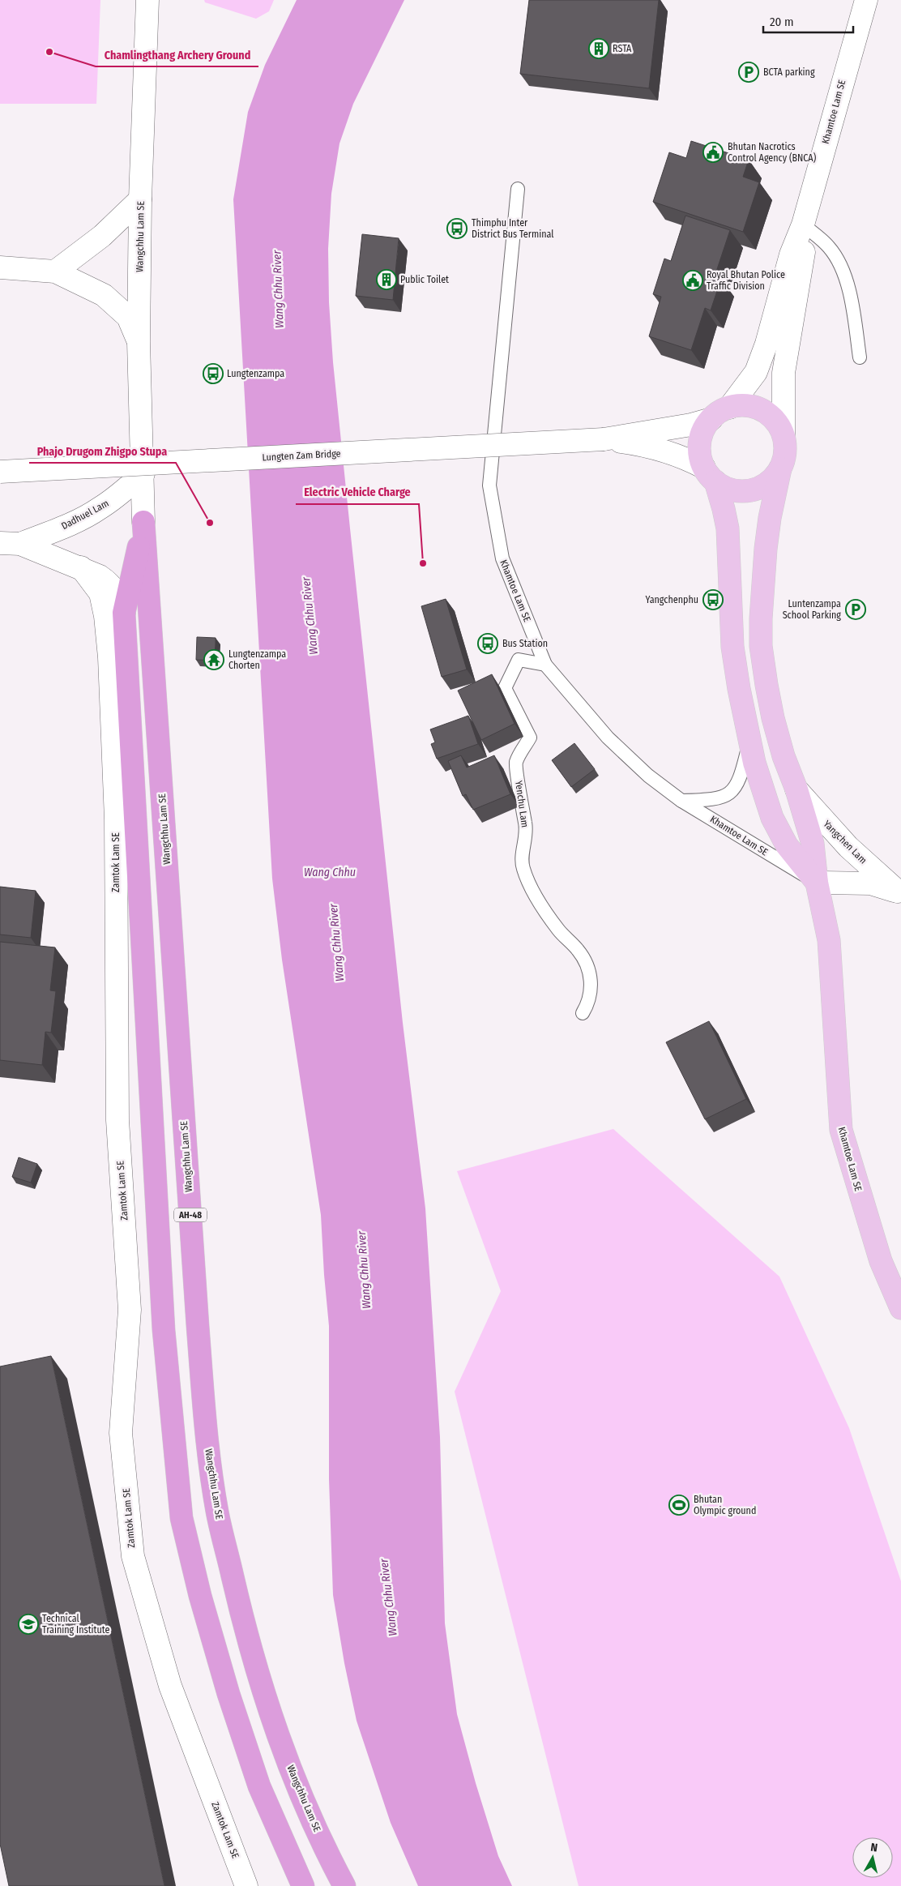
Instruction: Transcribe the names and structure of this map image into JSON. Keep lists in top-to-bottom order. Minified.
{"streets":{"highway":["Wangchhu Lam SE","AH-48"],"main road":["Khamtoe Lam SE","Lungten Zam Bridge","Dadhuel Lam","Yangchen Lam","Zamtok Lam SE"],"lane":["Yenchu Lam"]},"crossings":[["Khamtoe Lam SE","Yenchu Lam"],["Khamtoe Lam SE","Yangchen Lam"],["Wangchhu Lam SE","Dadhuel Lam"]],"water":["Wang Chhu River","Wang Chhu"],"places":{"building":["RSTA","Public Toilet"],"other":["Chamlingthang Archery Ground","Phajo Drugom Zhigpo Stupa","Electric Vehicle Charge"],"parking":["BCTA parking","Luntenzampa School Parking"],"public building":["Bhutan Nacrotics Control Agency (BNCA)","Royal Bhutan Police Traffic Division"],"bus stop":["Thimphu Inter District Bus Terminal","Lungtenzampa","Yangchenphu","Bus Station"],"temple":["Lungtenzampa Chorten"],"sports":["Bhutan Olympic ground"],"school or university":["Technical Training Institute"]},"scale_bar":"20 m","north":"top"}
